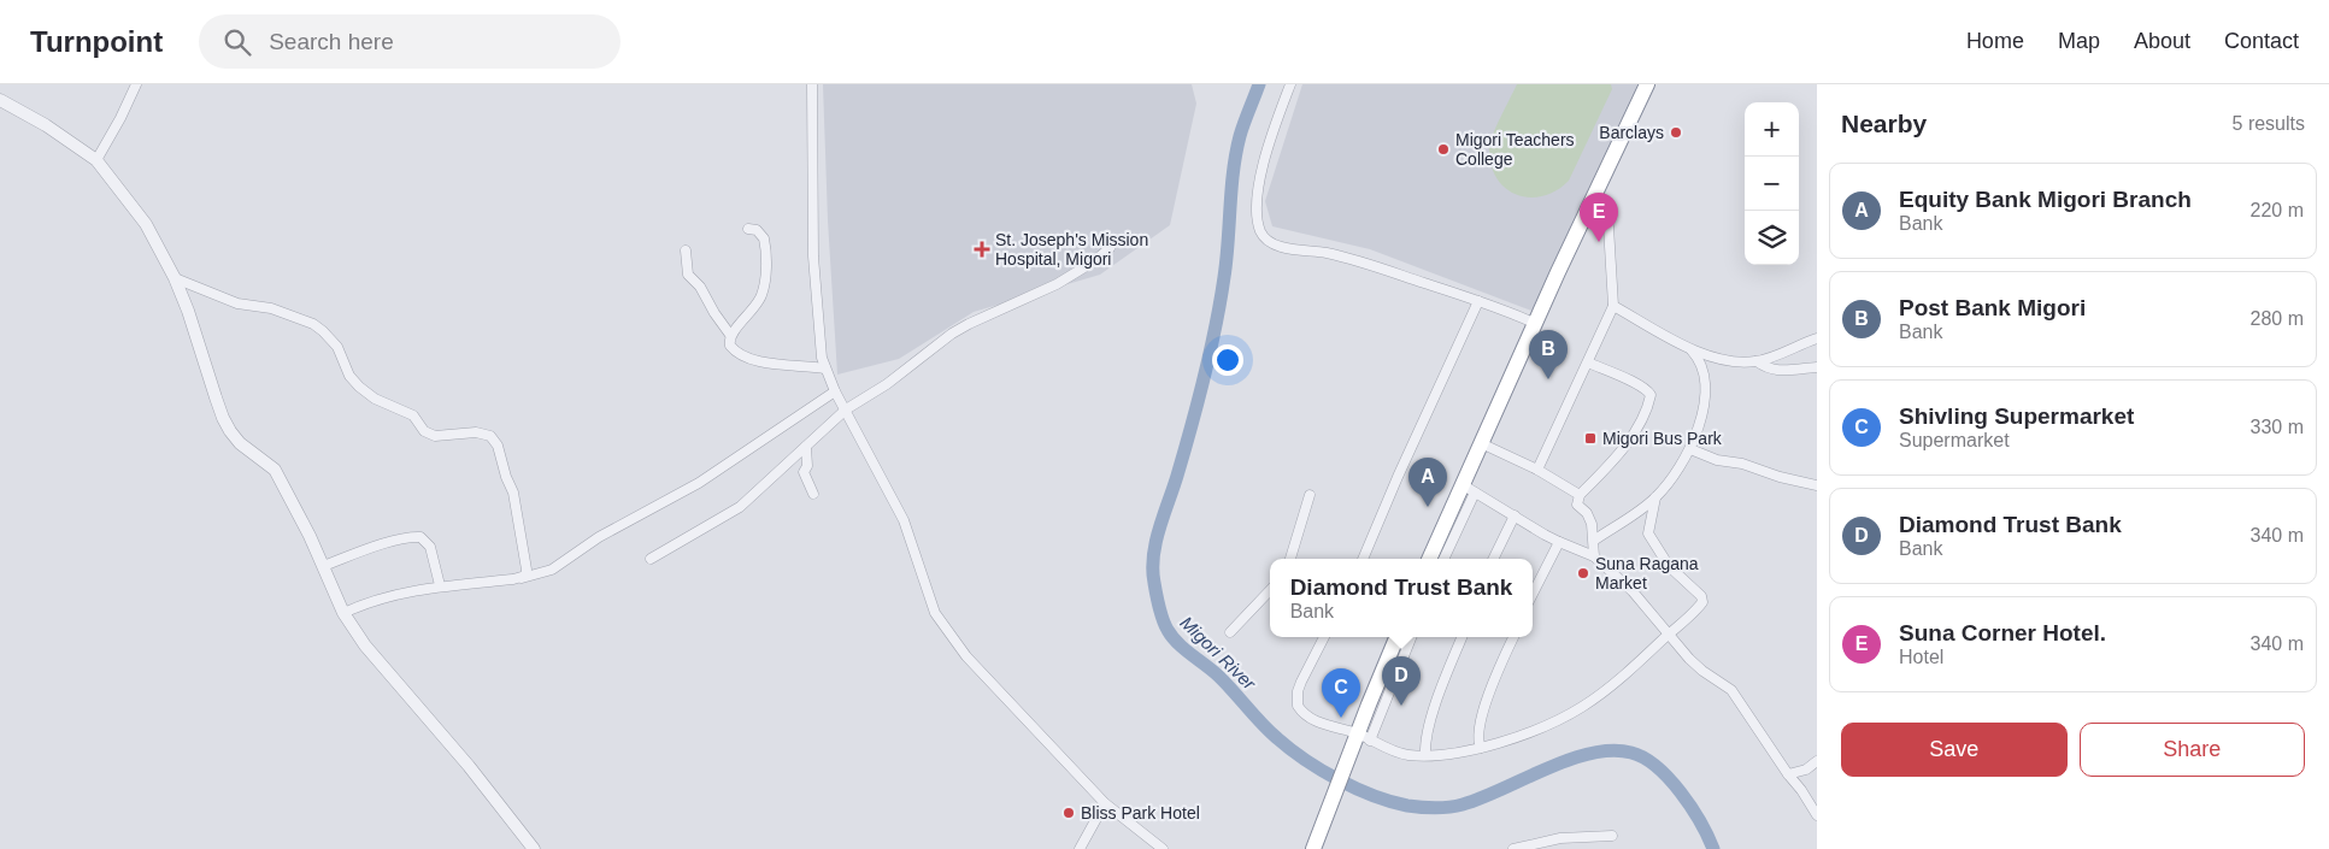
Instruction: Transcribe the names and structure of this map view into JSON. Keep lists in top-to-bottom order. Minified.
{"water":["Migori River"],"places":{"other":["Barclays","Migori Teachers College","Suna Ragana Market","Bliss Park Hotel"],"health":["St. Joseph's Mission Hospital, Migori"],"transit":["Migori Bus Park"]},"page":{"header":"Turnpoint","search":"Search here","nav":["Home","Map","About","Contact"],"heading":["Nearby","5 results"],"map_buttons":["+","−"],"list":[{"mark":"A","name":"Equity Bank Migori Branch","note":"Bank","value":"220 m"},{"mark":"B","name":"Post Bank Migori","note":"Bank","value":"280 m"},{"mark":"C","name":"Shivling Supermarket","note":"Supermarket","value":"330 m"},{"mark":"D","name":"Diamond Trust Bank","note":"Bank","value":"340 m"},{"mark":"E","name":"Suna Corner Hotel.","note":"Hotel","value":"340 m"}],"pins":["E","B","A","D","C"],"popup":["Diamond Trust Bank","Bank"],"buttons":["Save","Share"]}}
